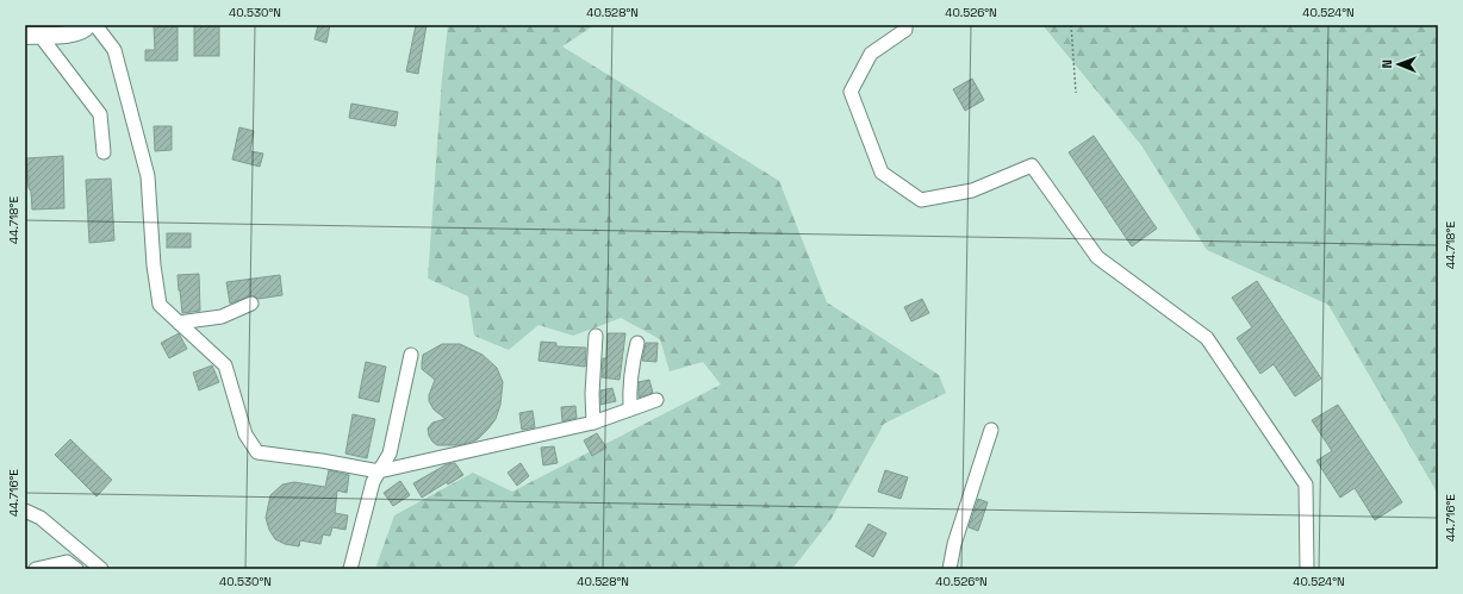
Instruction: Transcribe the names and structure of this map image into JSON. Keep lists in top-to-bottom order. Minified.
{"north":"left","coordinates":["40.530°N","40.528°N","40.526°N","40.524°N","44.718°E","44.716°E"]}
